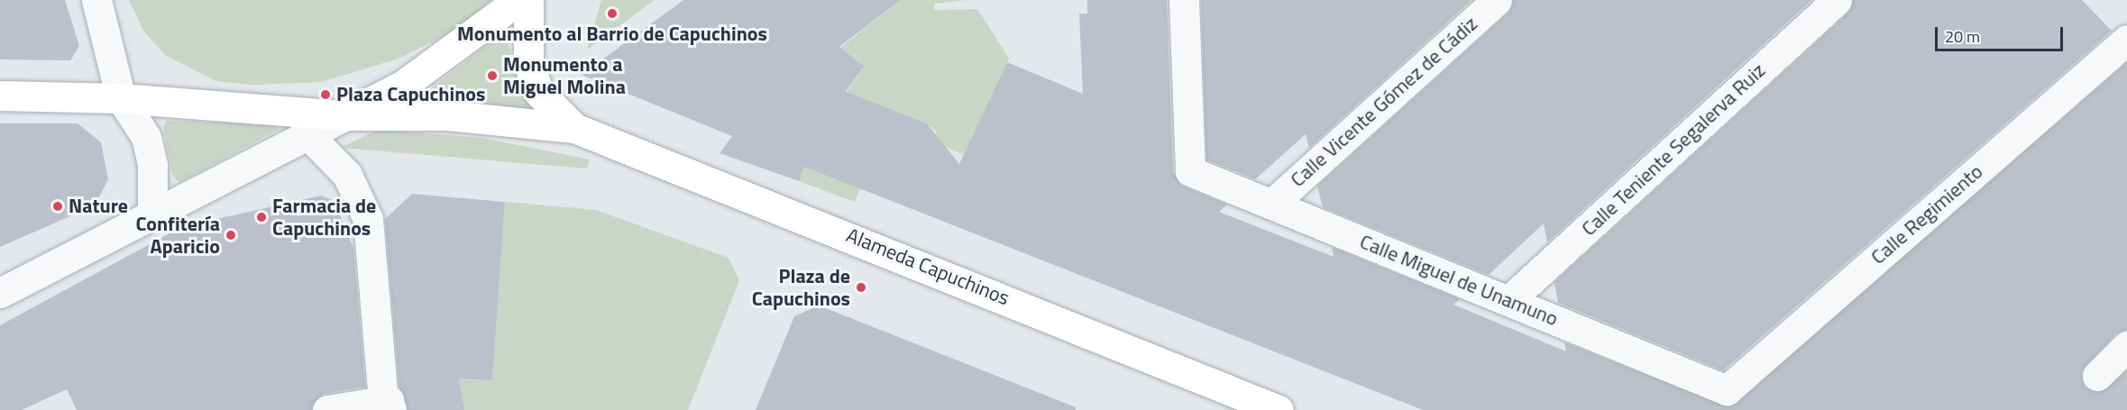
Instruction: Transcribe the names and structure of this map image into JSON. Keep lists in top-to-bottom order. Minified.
{"streets":{"main road":["Alameda Capuchinos"],"street":["Calle Vicente Gómez de Cádiz","Calle Teniente Segalerva Ruiz","Calle Regimiento","Calle Miguel de Unamuno"]},"crossings":[["Calle Vicente Gómez de Cádiz","Calle Miguel de Unamuno"],["Calle Teniente Segalerva Ruiz","Calle Miguel de Unamuno"],["Calle Regimiento","Calle Miguel de Unamuno"]],"places":["Monumento al Barrio de Capuchinos","Monumento a Miguel Molina","Plaza Capuchinos","Nature","Farmacia de Capuchinos","Confitería Aparicio","Plaza de Capuchinos"],"scale_bar":"20 m"}
